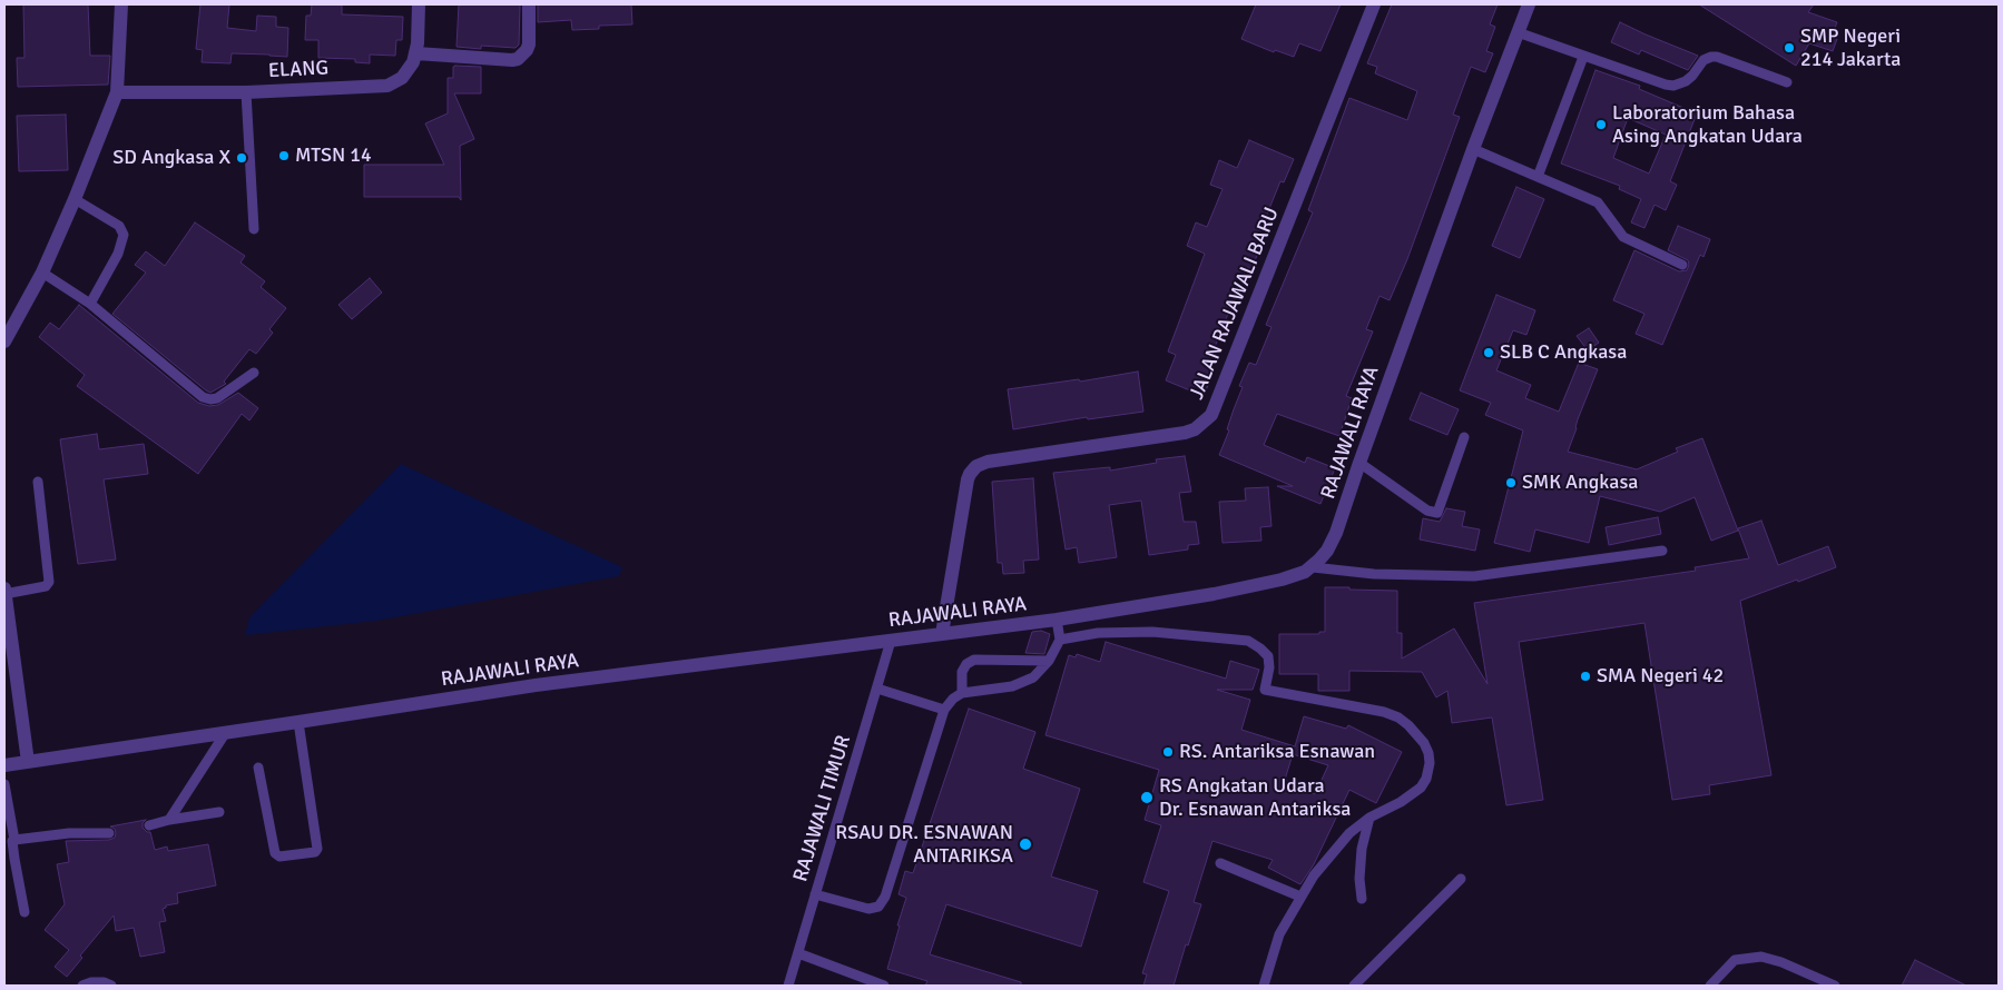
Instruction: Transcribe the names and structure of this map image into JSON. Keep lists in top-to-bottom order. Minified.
{"streets":{"street":["ELANG","JALAN RAJAWALI BARU","RAJAWALI RAYA"],"lane":["RAJAWALI TIMUR"]},"crossings":[["JALAN RAJAWALI BARU","RAJAWALI RAYA"],["RAJAWALI RAYA","RAJAWALI TIMUR"]],"places":["SMP Negeri 214 Jakarta","Laboratorium Bahasa Asing Angkatan Udara","MTSN 14","SD Angkasa X","SLB C Angkasa","SMK Angkasa","SMA Negeri 42","RS. Antariksa Esnawan","RS Angkatan Udara Dr. Esnawan Antariksa","RSAU DR. ESNAWAN ANTARIKSA"]}
